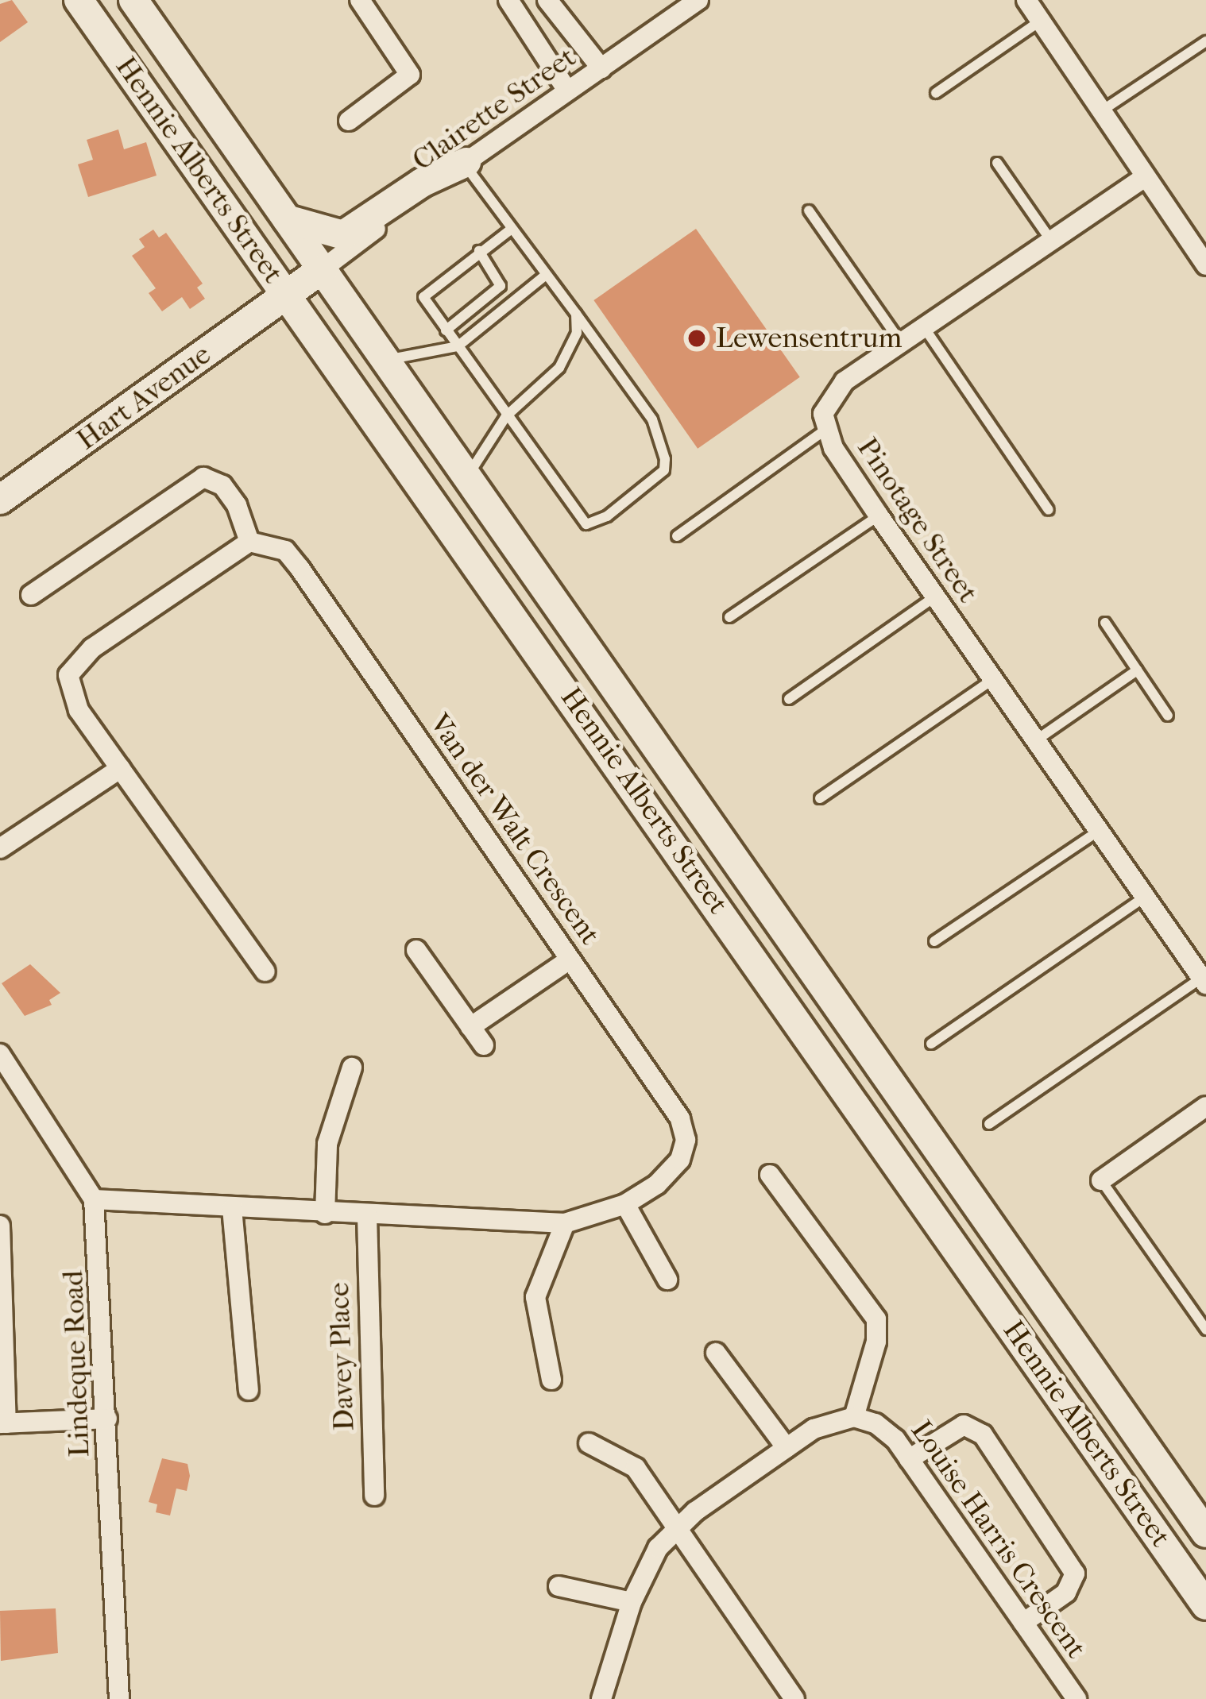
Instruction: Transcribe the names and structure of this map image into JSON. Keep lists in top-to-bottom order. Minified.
{"streets":{"street":["Clairette Street","Hennie Alberts Street","Hart Avenue","Pinotage Street","Van der Walt Crescent","Davey Place","Lindeque Road","Louise Harris Crescent"]},"crossings":[["Clairette Street","Hennie Alberts Street"],["Clairette Street","Hart Avenue"],["Hennie Alberts Street","Hart Avenue"],["Van der Walt Crescent","Davey Place"],["Van der Walt Crescent","Lindeque Road"]],"places":["Lewensentrum"]}
